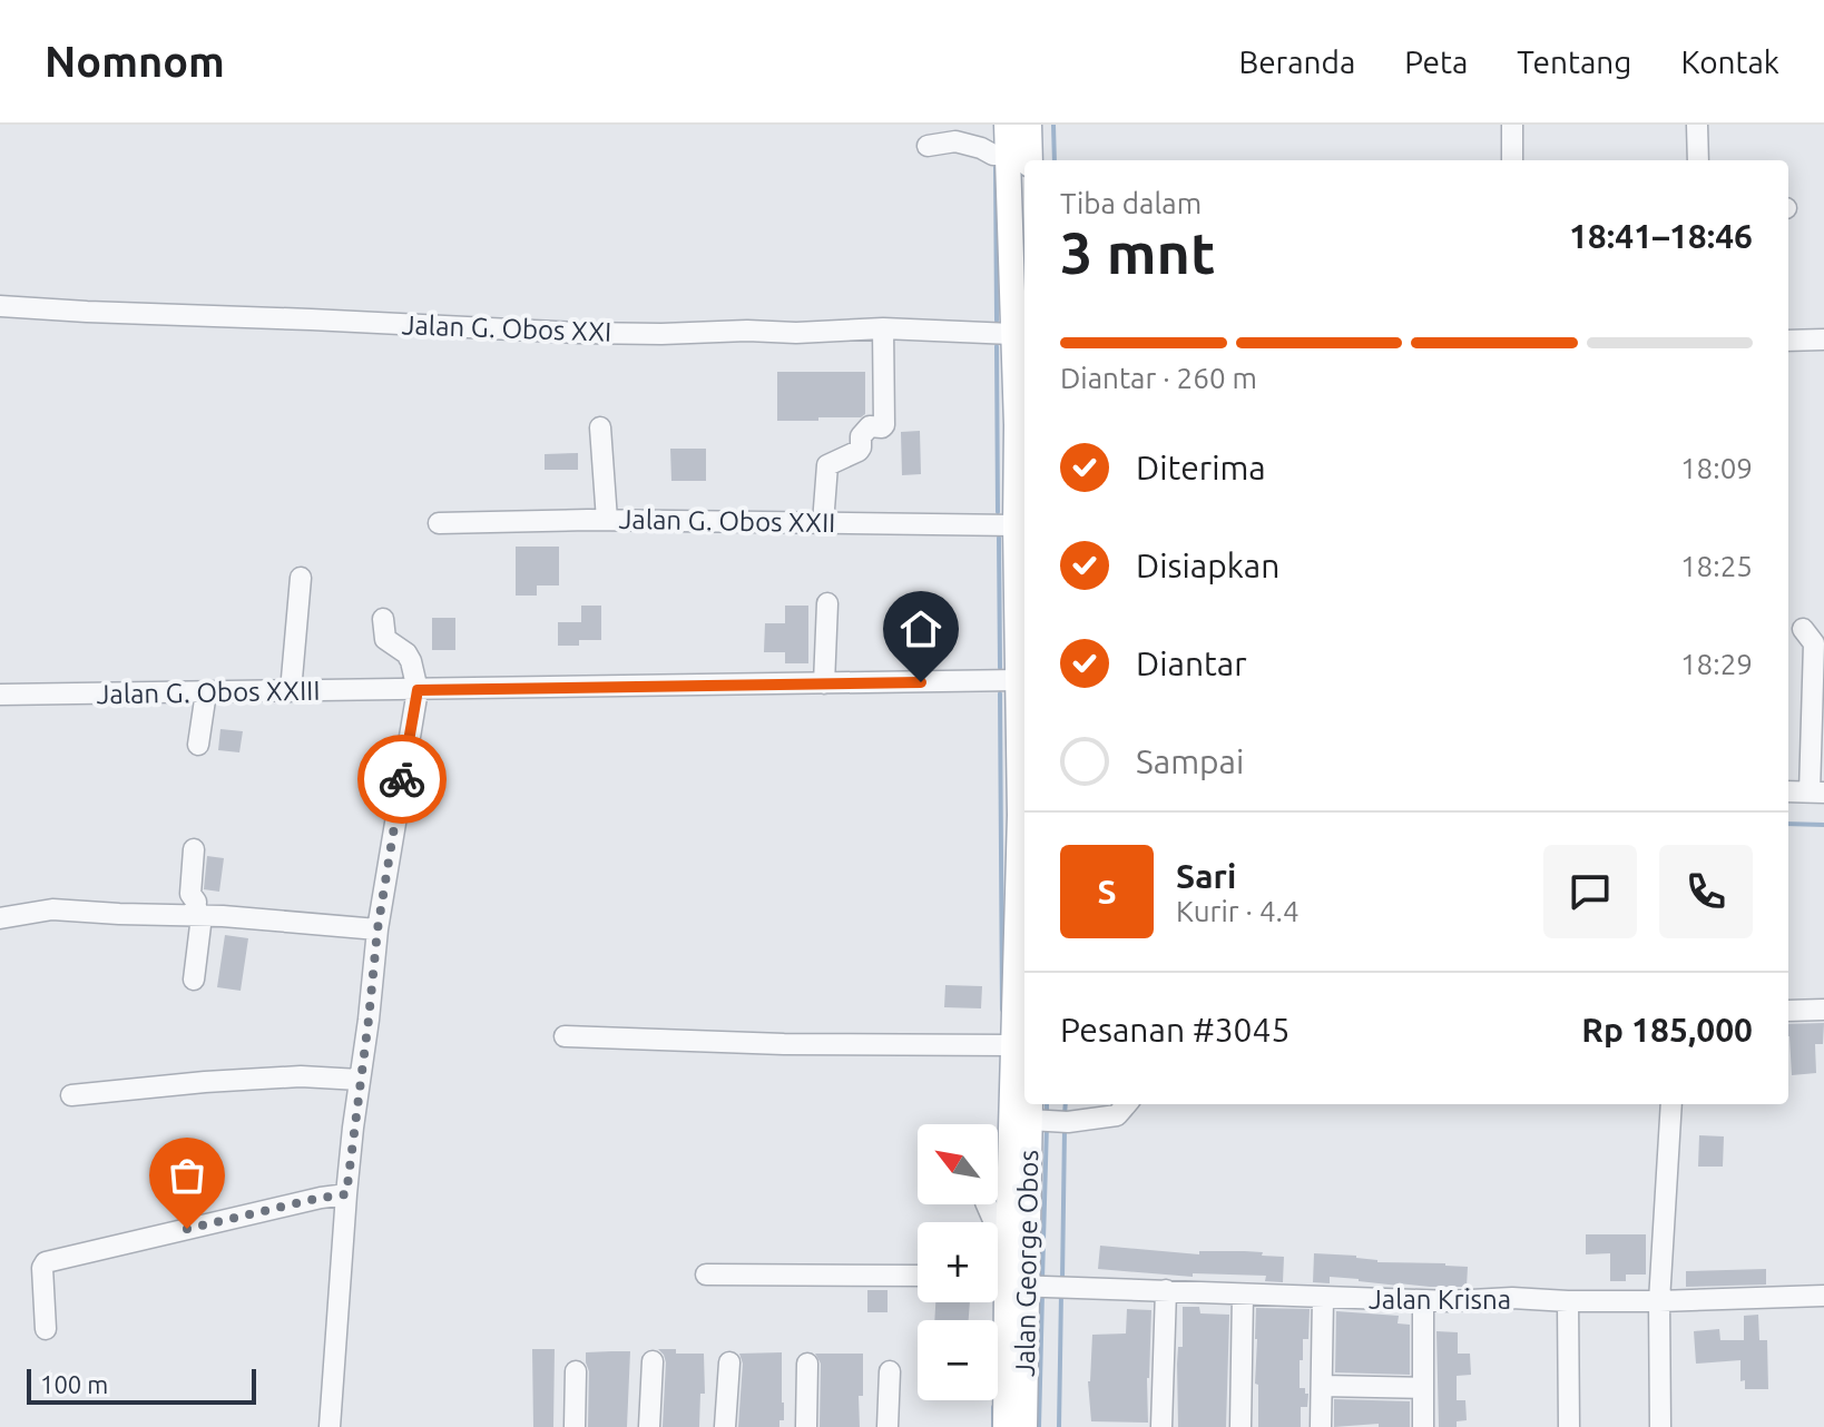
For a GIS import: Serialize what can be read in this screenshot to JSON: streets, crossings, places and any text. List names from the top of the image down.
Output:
{
  "streets": {
    "main road": ["Jalan George Obos"],
    "street": [
      "Jalan G. Obos XXI",
      "Jalan G. Obos XXII",
      "Jalan G. Obos XXIII",
      "Jalan Krisna"
    ]
  },
  "crossings": [
    ["Jalan G. Obos XXI", "Jalan George Obos"],
    ["Jalan G. Obos XXII", "Jalan George Obos"],
    ["Jalan G. Obos XXIII", "Jalan George Obos"],
    ["Jalan George Obos", "Jalan Krisna"]
  ],
  "scale_bar": "100 m",
  "north": "top left",
  "page": {
    "header": "Nomnom",
    "nav": [
      "Beranda",
      "Peta",
      "Tentang",
      "Kontak"
    ],
    "heading": ["3 mnt", "Tiba dalam", "18:41–18:46"],
    "panel": [
      "Sari",
      "Kurir · 4.4",
      "Pesanan #3045",
      "Rp 185,000"
    ],
    "bar": "Diantar · 260 m",
    "list": [
      ["Diterima", "18:09"],
      ["Disiapkan", "18:25"],
      ["Diantar", "18:29"],
      "Sampai"
    ],
    "round": "S",
    "map_buttons": ["+", "−"],
    "scale": "100 m"
  }
}
